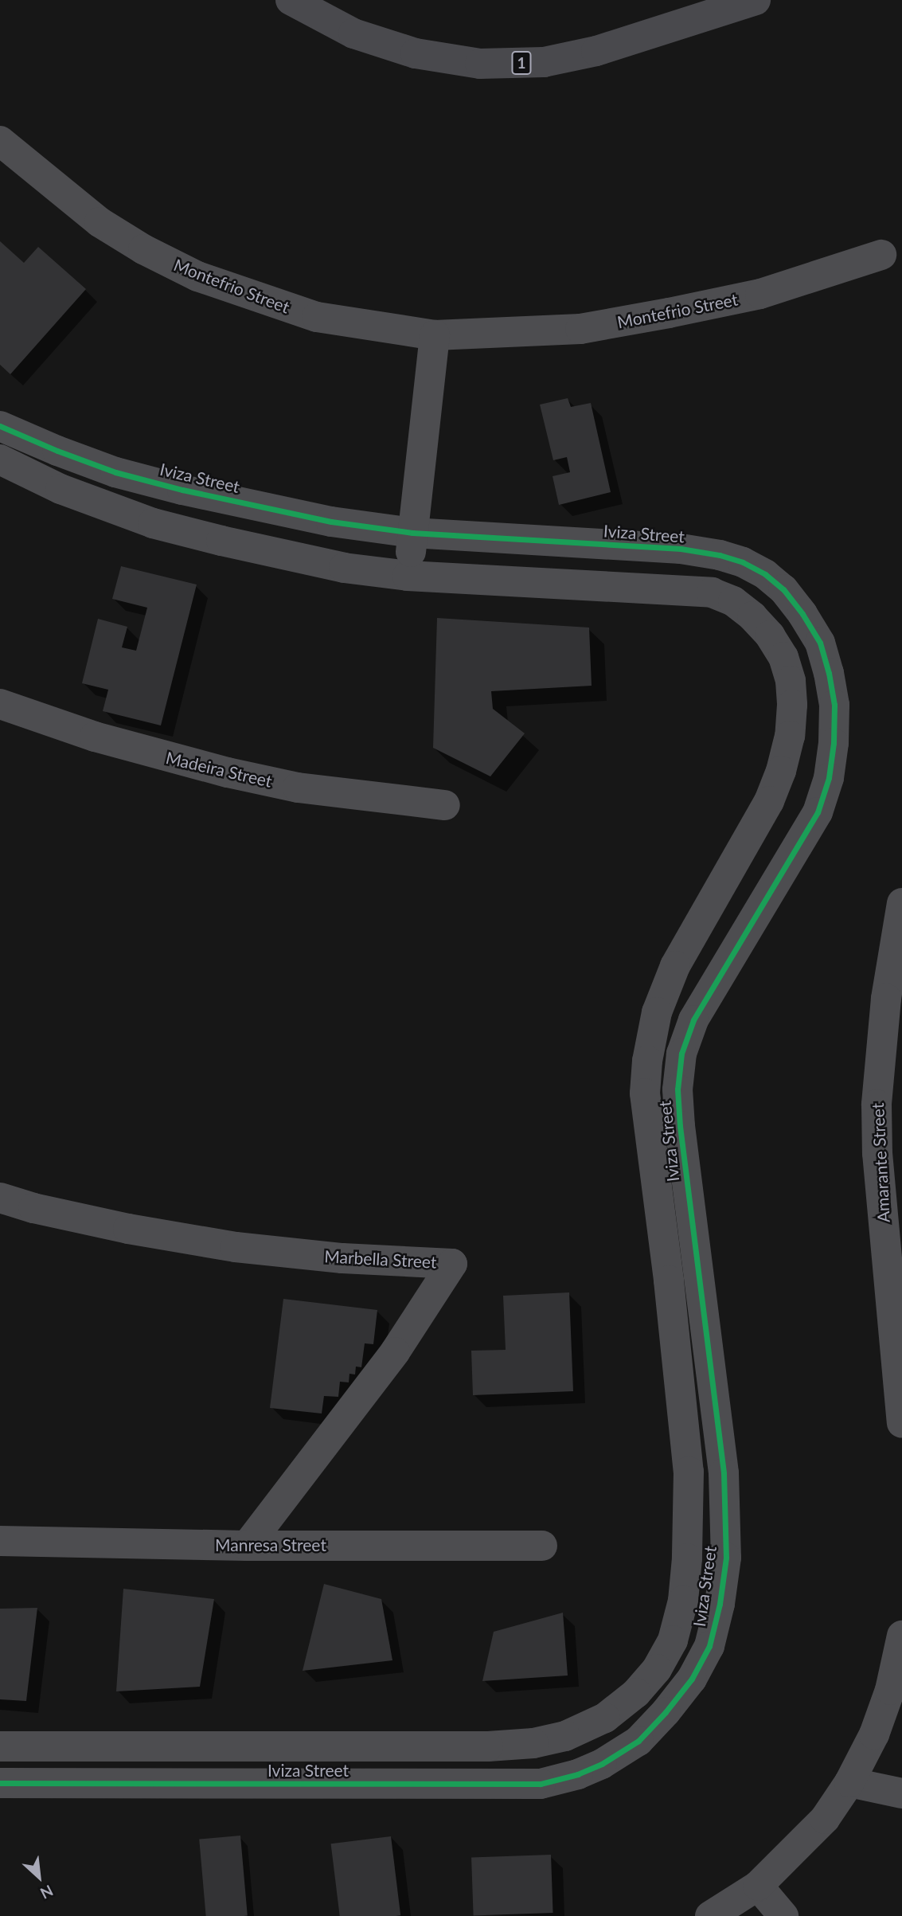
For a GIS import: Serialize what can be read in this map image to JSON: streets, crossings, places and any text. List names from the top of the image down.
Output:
{
  "streets": {
    "highway": ["1"],
    "street": [
      "Montefrio Street",
      "Iviza Street",
      "Madeira Street",
      "Amarante Street",
      "Marbella Street",
      "Manresa Street"
    ]
  },
  "crossings": [
    ["Marbella Street", "Manresa Street"]
  ],
  "north": "bottom right"
}
